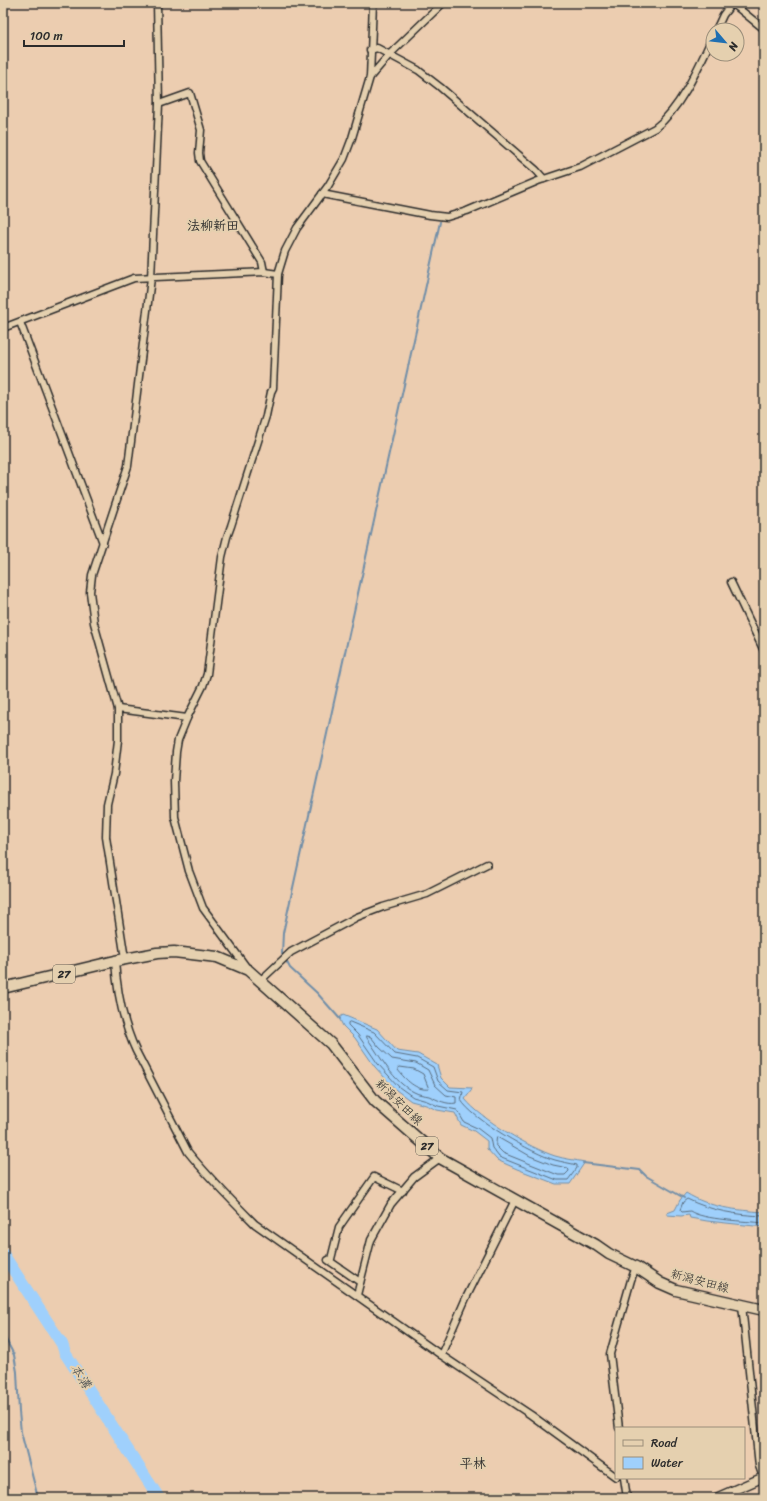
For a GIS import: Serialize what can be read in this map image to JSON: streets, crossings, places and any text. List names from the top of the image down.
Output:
{
  "streets": {
    "main road": ["27", "新潟安田線"]
  },
  "districts": ["法柳新田", "平林"],
  "water": ["本溝"],
  "legend": ["Road", "Water"],
  "scale_bar": "100 m",
  "north": "bottom right"
}
